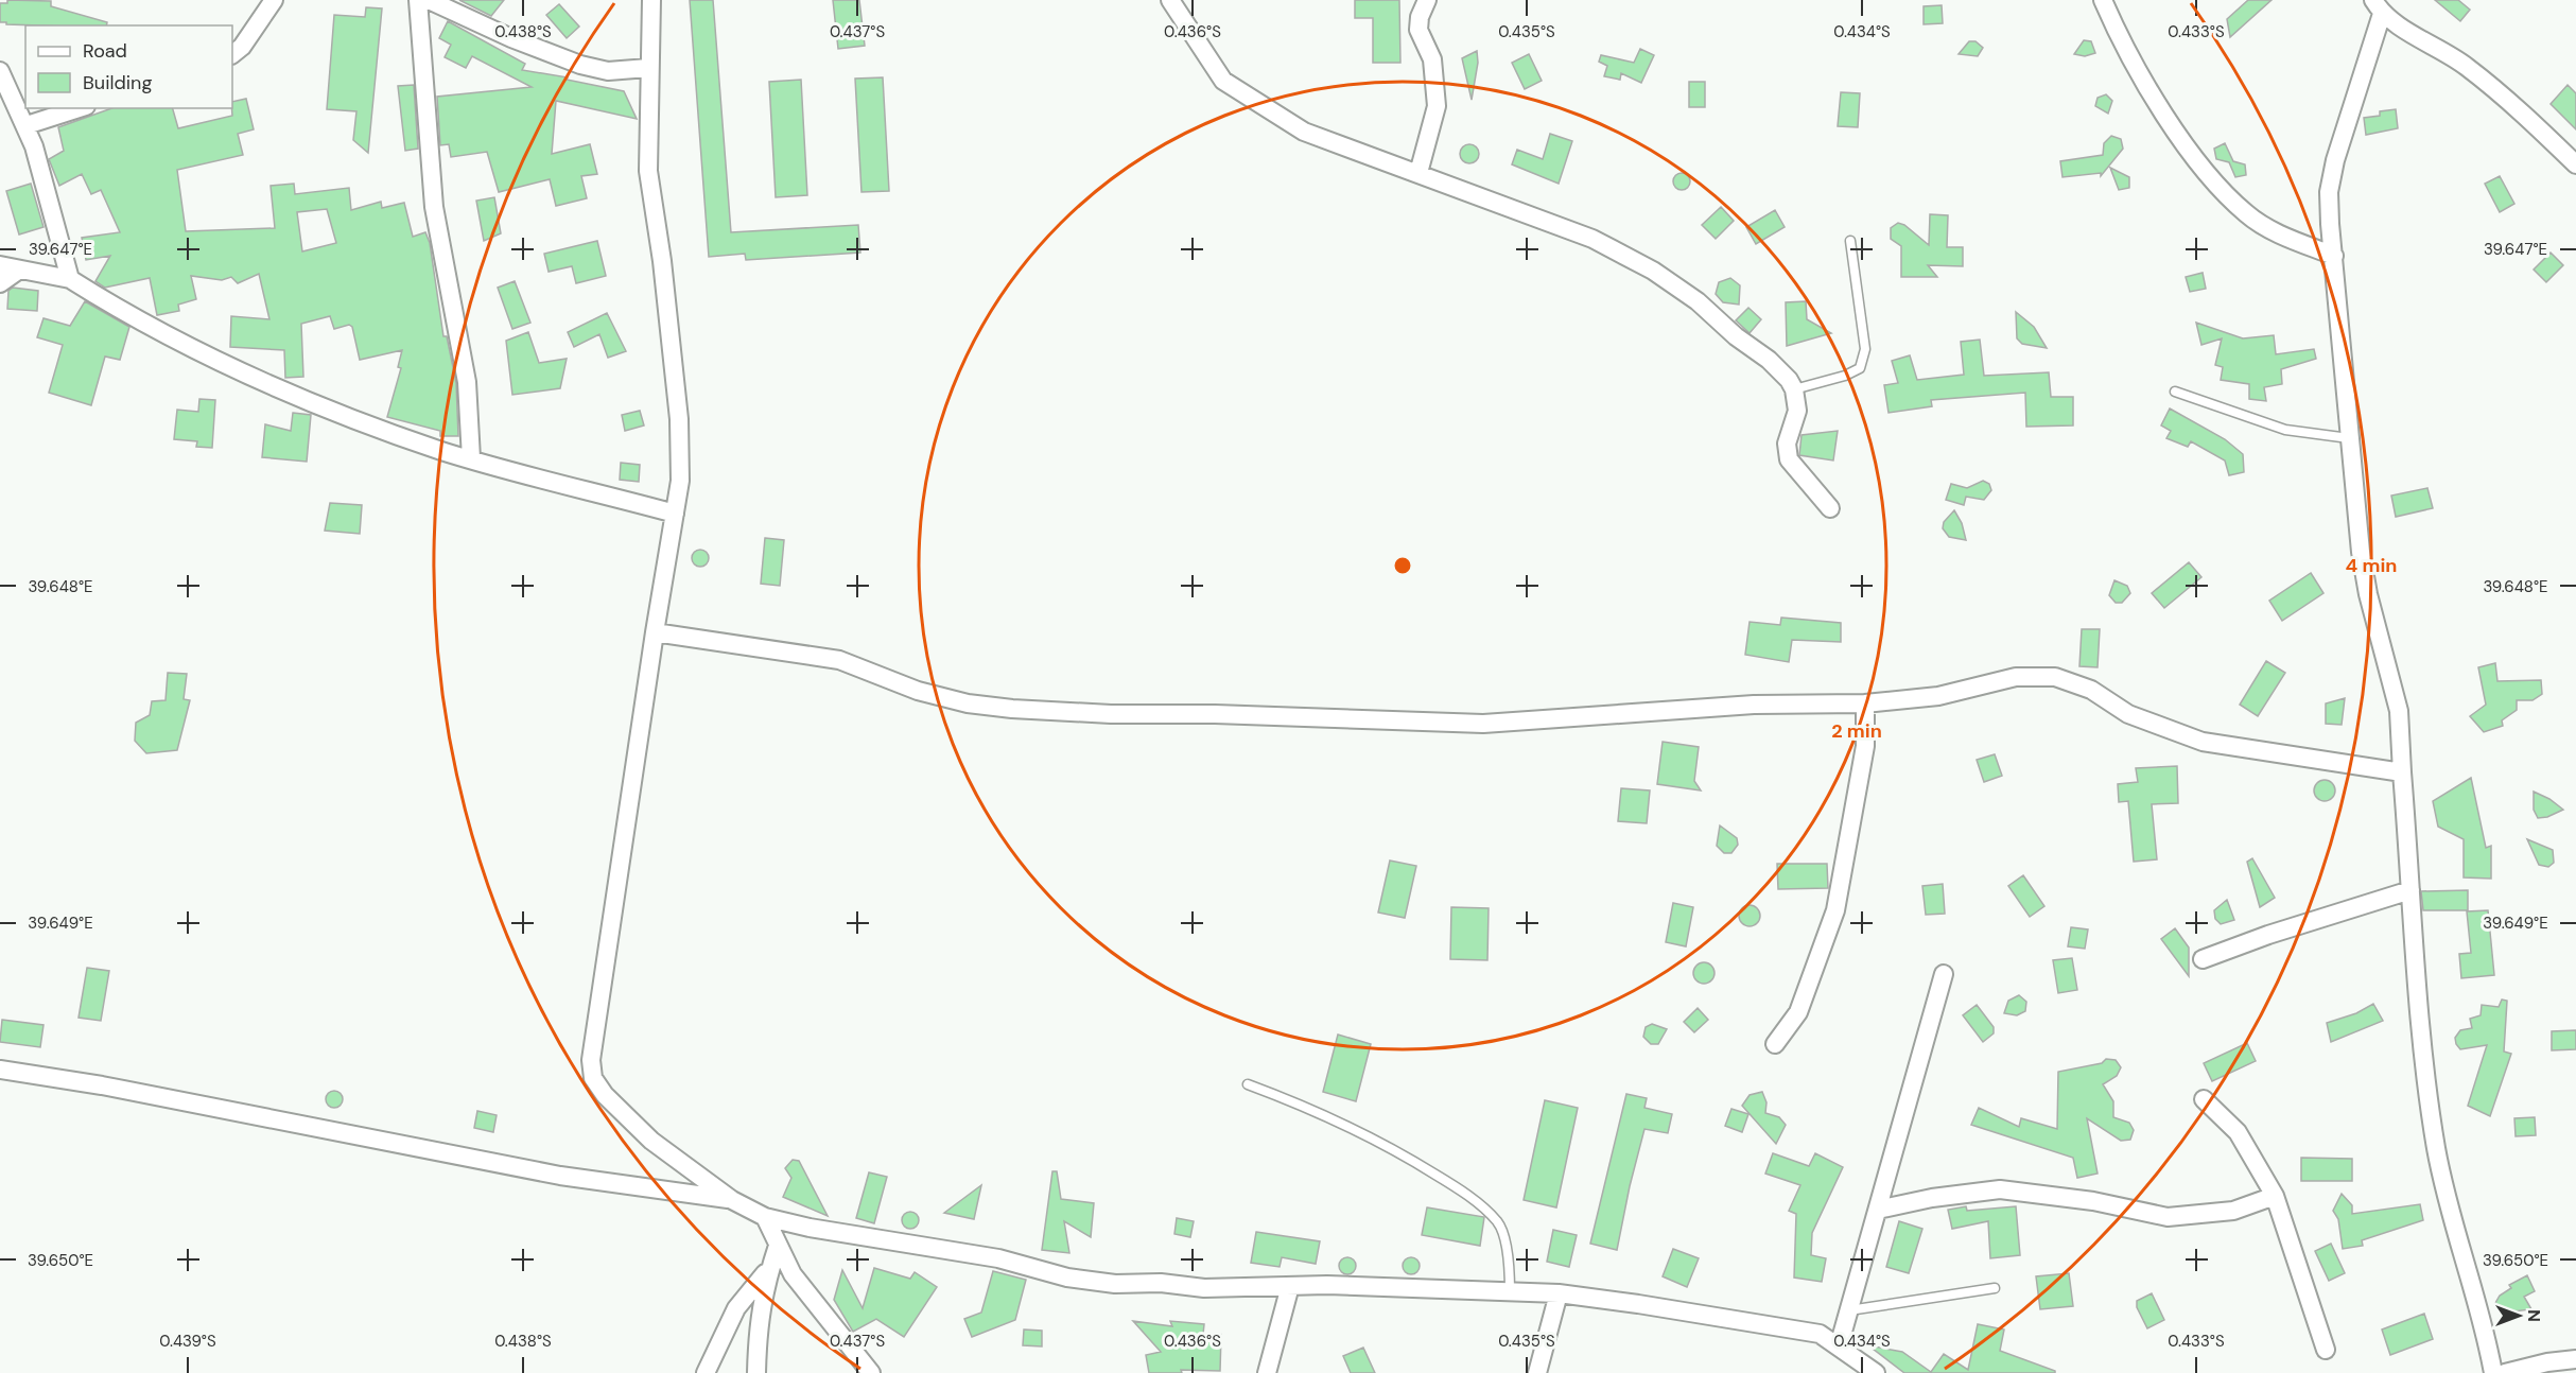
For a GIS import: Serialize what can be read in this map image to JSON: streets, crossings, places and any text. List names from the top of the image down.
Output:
{
  "legend": ["Road", "Building"],
  "north": "right",
  "coordinates": [
    "0.438°S",
    "0.437°S",
    "0.436°S",
    "0.435°S",
    "0.434°S",
    "0.433°S",
    "39.647°E",
    "39.648°E",
    "39.649°E",
    "39.650°E",
    "0.439°S"
  ],
  "rings": ["4 min", "2 min"]
}
